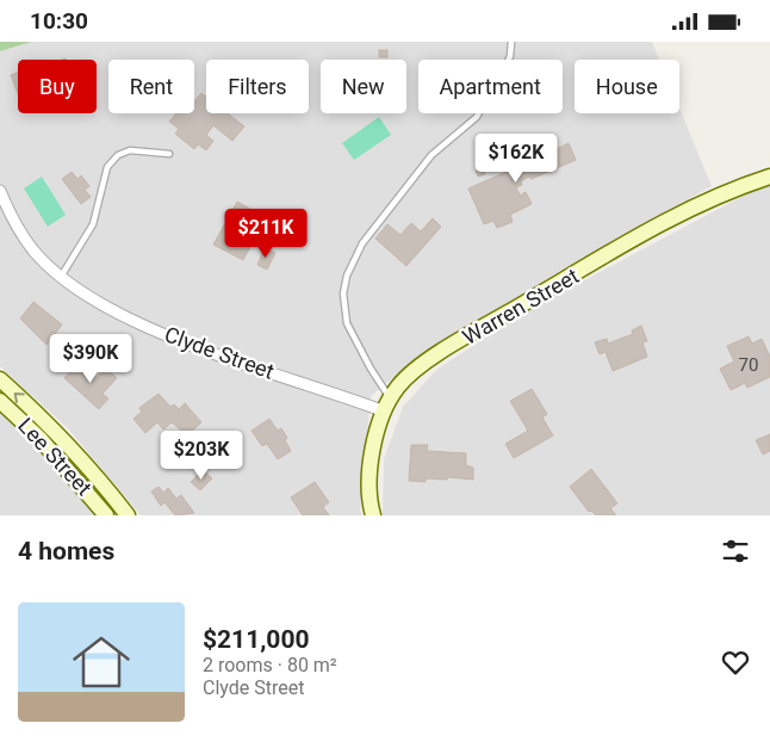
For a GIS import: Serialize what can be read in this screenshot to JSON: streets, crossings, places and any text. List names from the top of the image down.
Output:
{
  "streets": {
    "street": ["Warren Street", "Clyde Street", "Lee Street"]
  },
  "crossings": [
    ["Warren Street", "Clyde Street"]
  ],
  "house_numbers": ["70"],
  "page": {
    "status": "10:30",
    "chip": [
      "Buy",
      "Rent",
      "Filters",
      "New",
      "Apartment",
      "House"
    ],
    "price": [
      "$162K",
      "$211K",
      "$390K",
      "$203K"
    ],
    "heading": "4 homes",
    "list": [
      {
        "name": "$211,000",
        "note": "2 rooms · 80 m² · Clyde Street"
      }
    ]
  }
}
